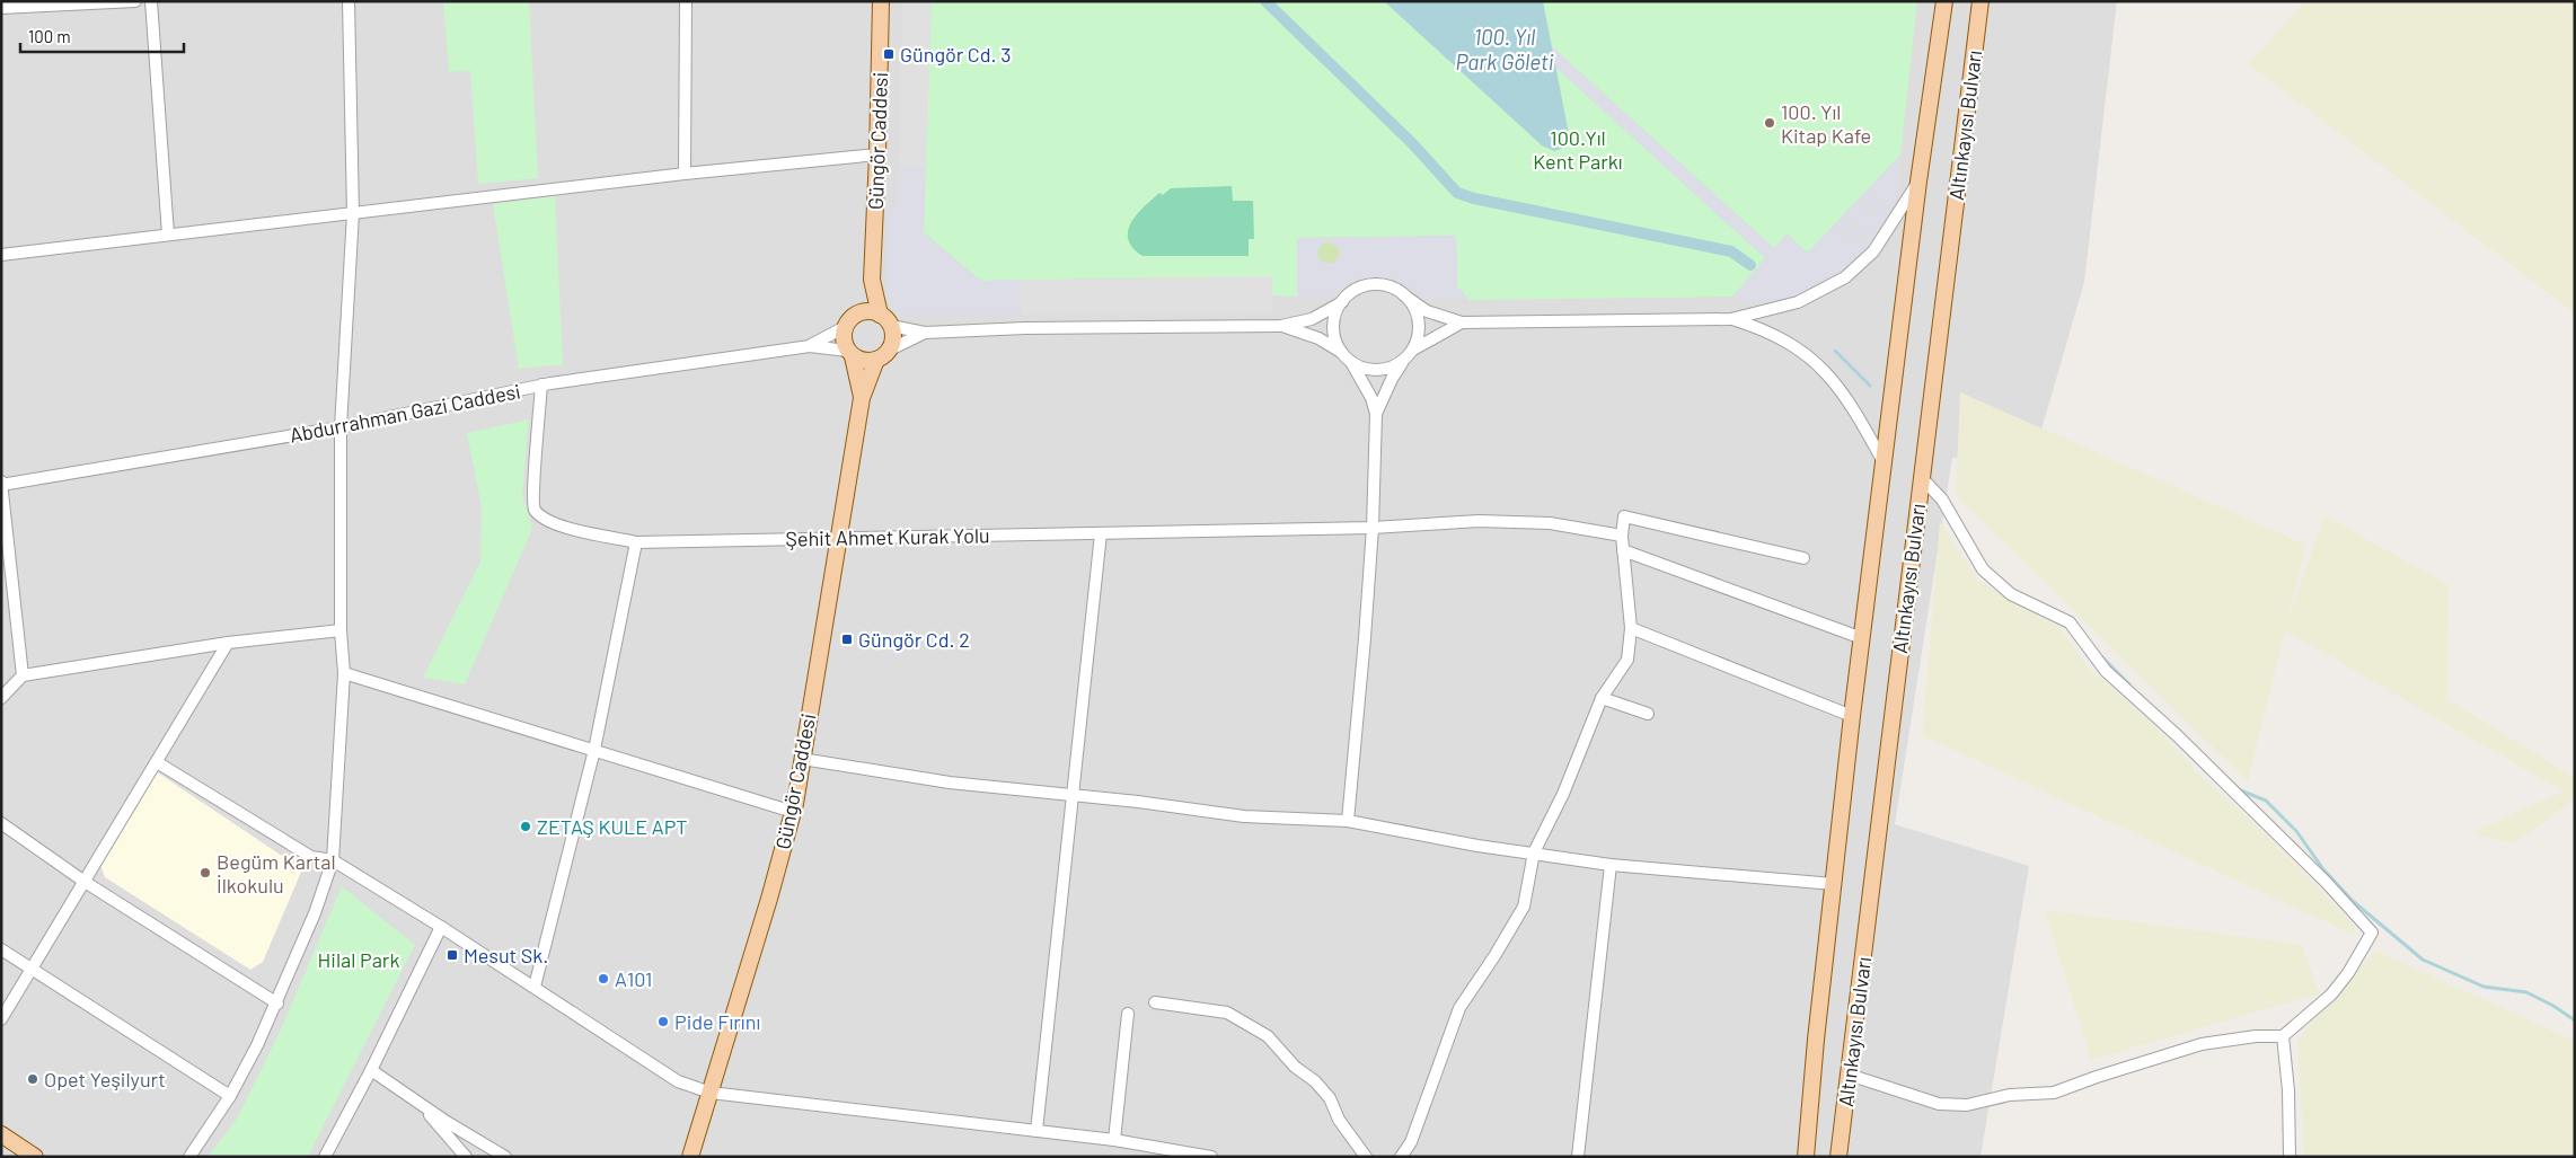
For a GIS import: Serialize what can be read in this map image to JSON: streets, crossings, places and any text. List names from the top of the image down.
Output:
{
  "streets": {
    "main road": ["Altınkayısı Bulvarı", "Güngör Caddesi"],
    "street": ["Abdurrahman Gazi Caddesi", "Şehit Ahmet Kurak Yolu"]
  },
  "crossings": [
    ["Güngör Caddesi", "Abdurrahman Gazi Caddesi"],
    ["Güngör Caddesi", "Şehit Ahmet Kurak Yolu"],
    ["Abdurrahman Gazi Caddesi", "Şehit Ahmet Kurak Yolu"]
  ],
  "water": ["100. Yıl Park Göleti"],
  "parks": ["100.Yıl Kent Parkı", "Hilal Park"],
  "places": {
    "transit": ["Güngör Cd. 3", "Güngör Cd. 2", "Mesut Sk."],
    "other": [
      "100. Yıl Kitap Kafe",
      "ZETAŞ KULE APT",
      "Begüm Kartal İlkokulu",
      "A101",
      "Pide Fırını",
      "Opet Yeşilyurt"
    ]
  },
  "scale_bar": "100 m"
}
